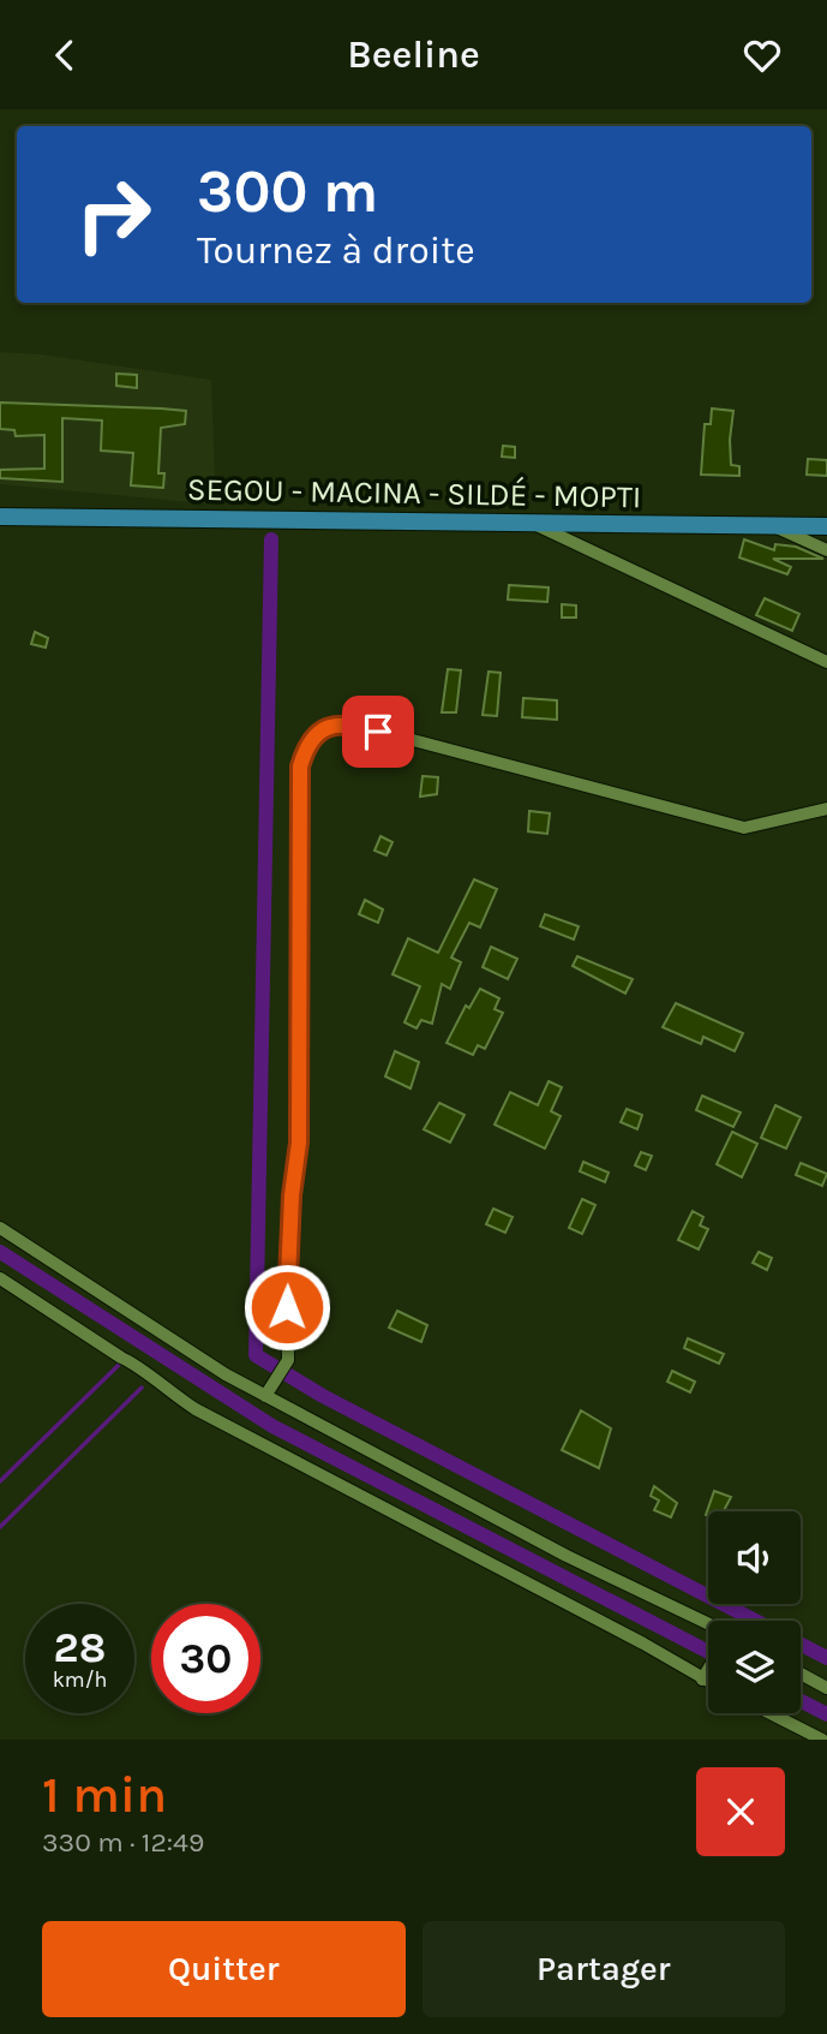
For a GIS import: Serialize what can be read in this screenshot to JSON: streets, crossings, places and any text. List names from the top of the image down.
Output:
{
  "streets": {
    "main road": ["SEGOU - MACINA - SILDÉ - MOPTI"]
  },
  "page": {
    "header": "Beeline",
    "turn": ["300 m", "Tournez à droite"],
    "speed": "28 km/h",
    "limit": "30",
    "heading": ["1 min", "330 m · 12:49"],
    "buttons": ["Quitter", "Partager"]
  }
}
